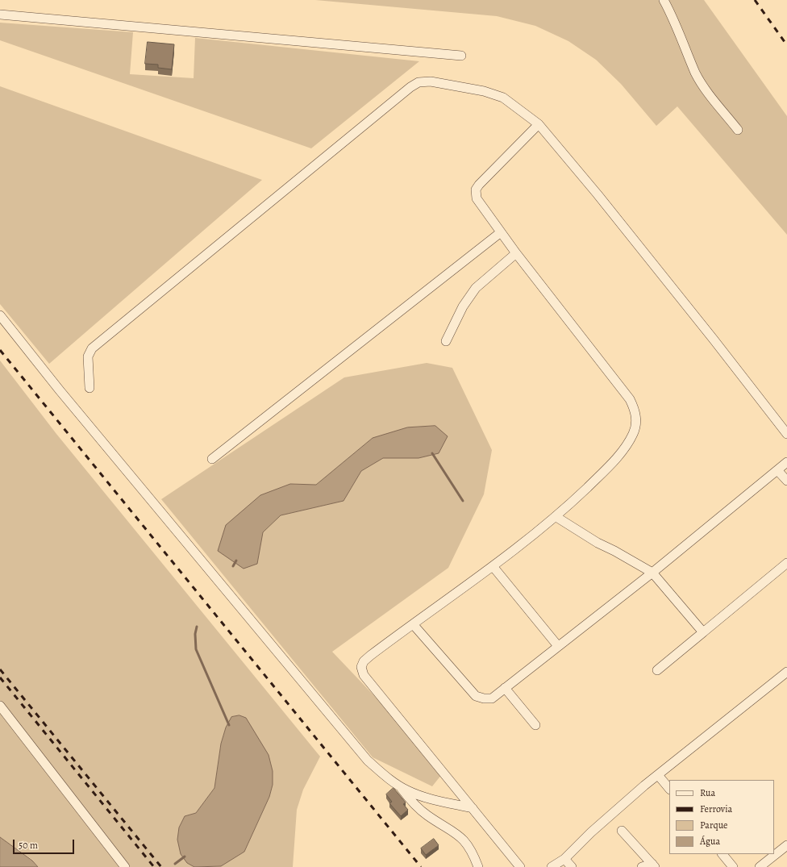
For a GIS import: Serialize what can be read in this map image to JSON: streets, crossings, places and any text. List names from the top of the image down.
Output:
{
  "legend": [
    "Rua",
    "Ferrovia",
    "Parque",
    "Água"
  ],
  "scale_bar": "50 m"
}
